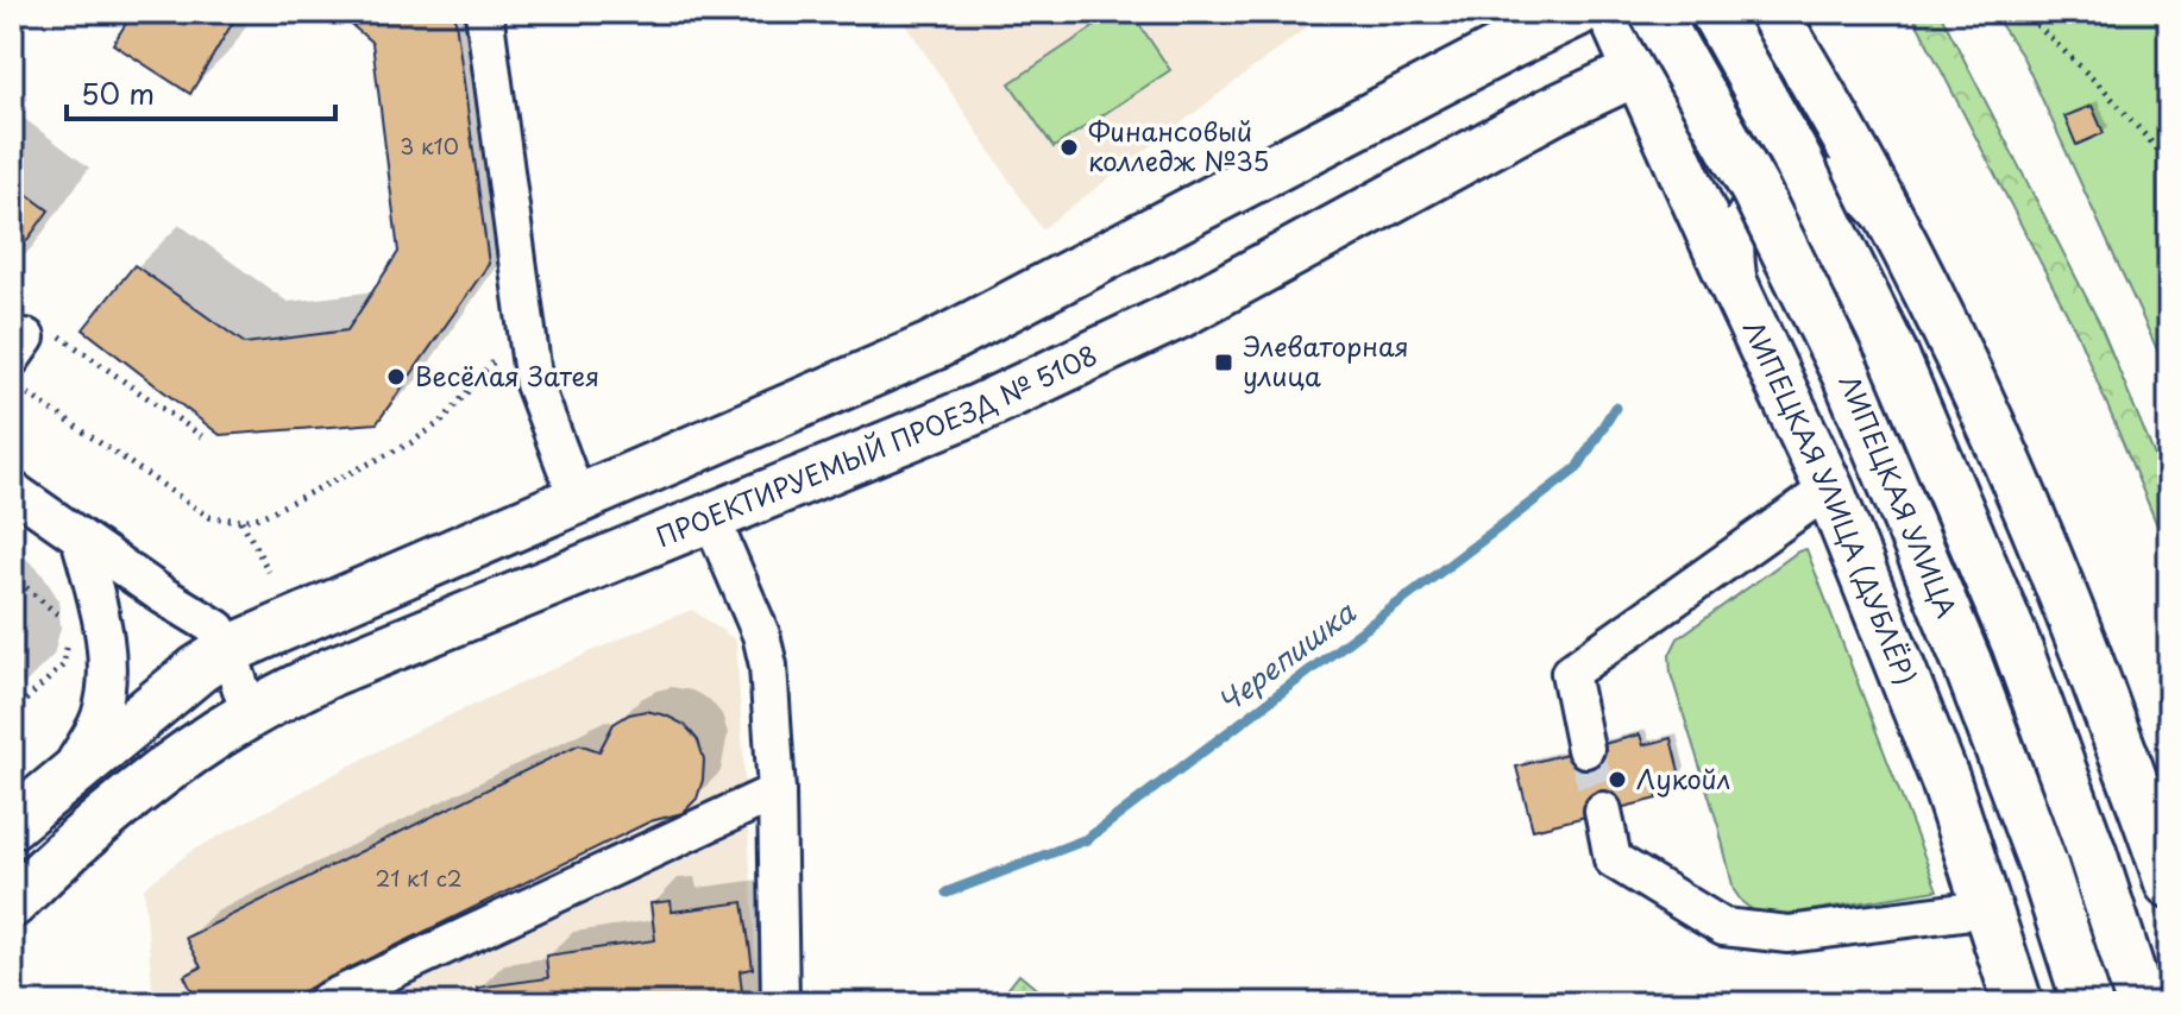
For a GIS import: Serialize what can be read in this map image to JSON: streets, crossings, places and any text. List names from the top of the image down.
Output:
{
  "streets": {
    "main road": ["ПРОЕКТИРУЕМЫЙ ПРОЕЗД № 5108", "ЛИПЕЦКАЯ УЛИЦА", "ЛИПЕЦКАЯ УЛИЦА (ДУБЛЁР)"]
  },
  "crossings": [
    ["ПРОЕКТИРУЕМЫЙ ПРОЕЗД № 5108", "ЛИПЕЦКАЯ УЛИЦА (ДУБЛЁР)"]
  ],
  "water": ["Черепишка"],
  "places": {
    "other": ["Финансовый колледж №35", "Весёлая Затея", "Лукойл"],
    "transit": ["Элеваторная улица"]
  },
  "house_numbers": ["3 к10", "21 к1 с2"],
  "scale_bar": "50 m"
}
